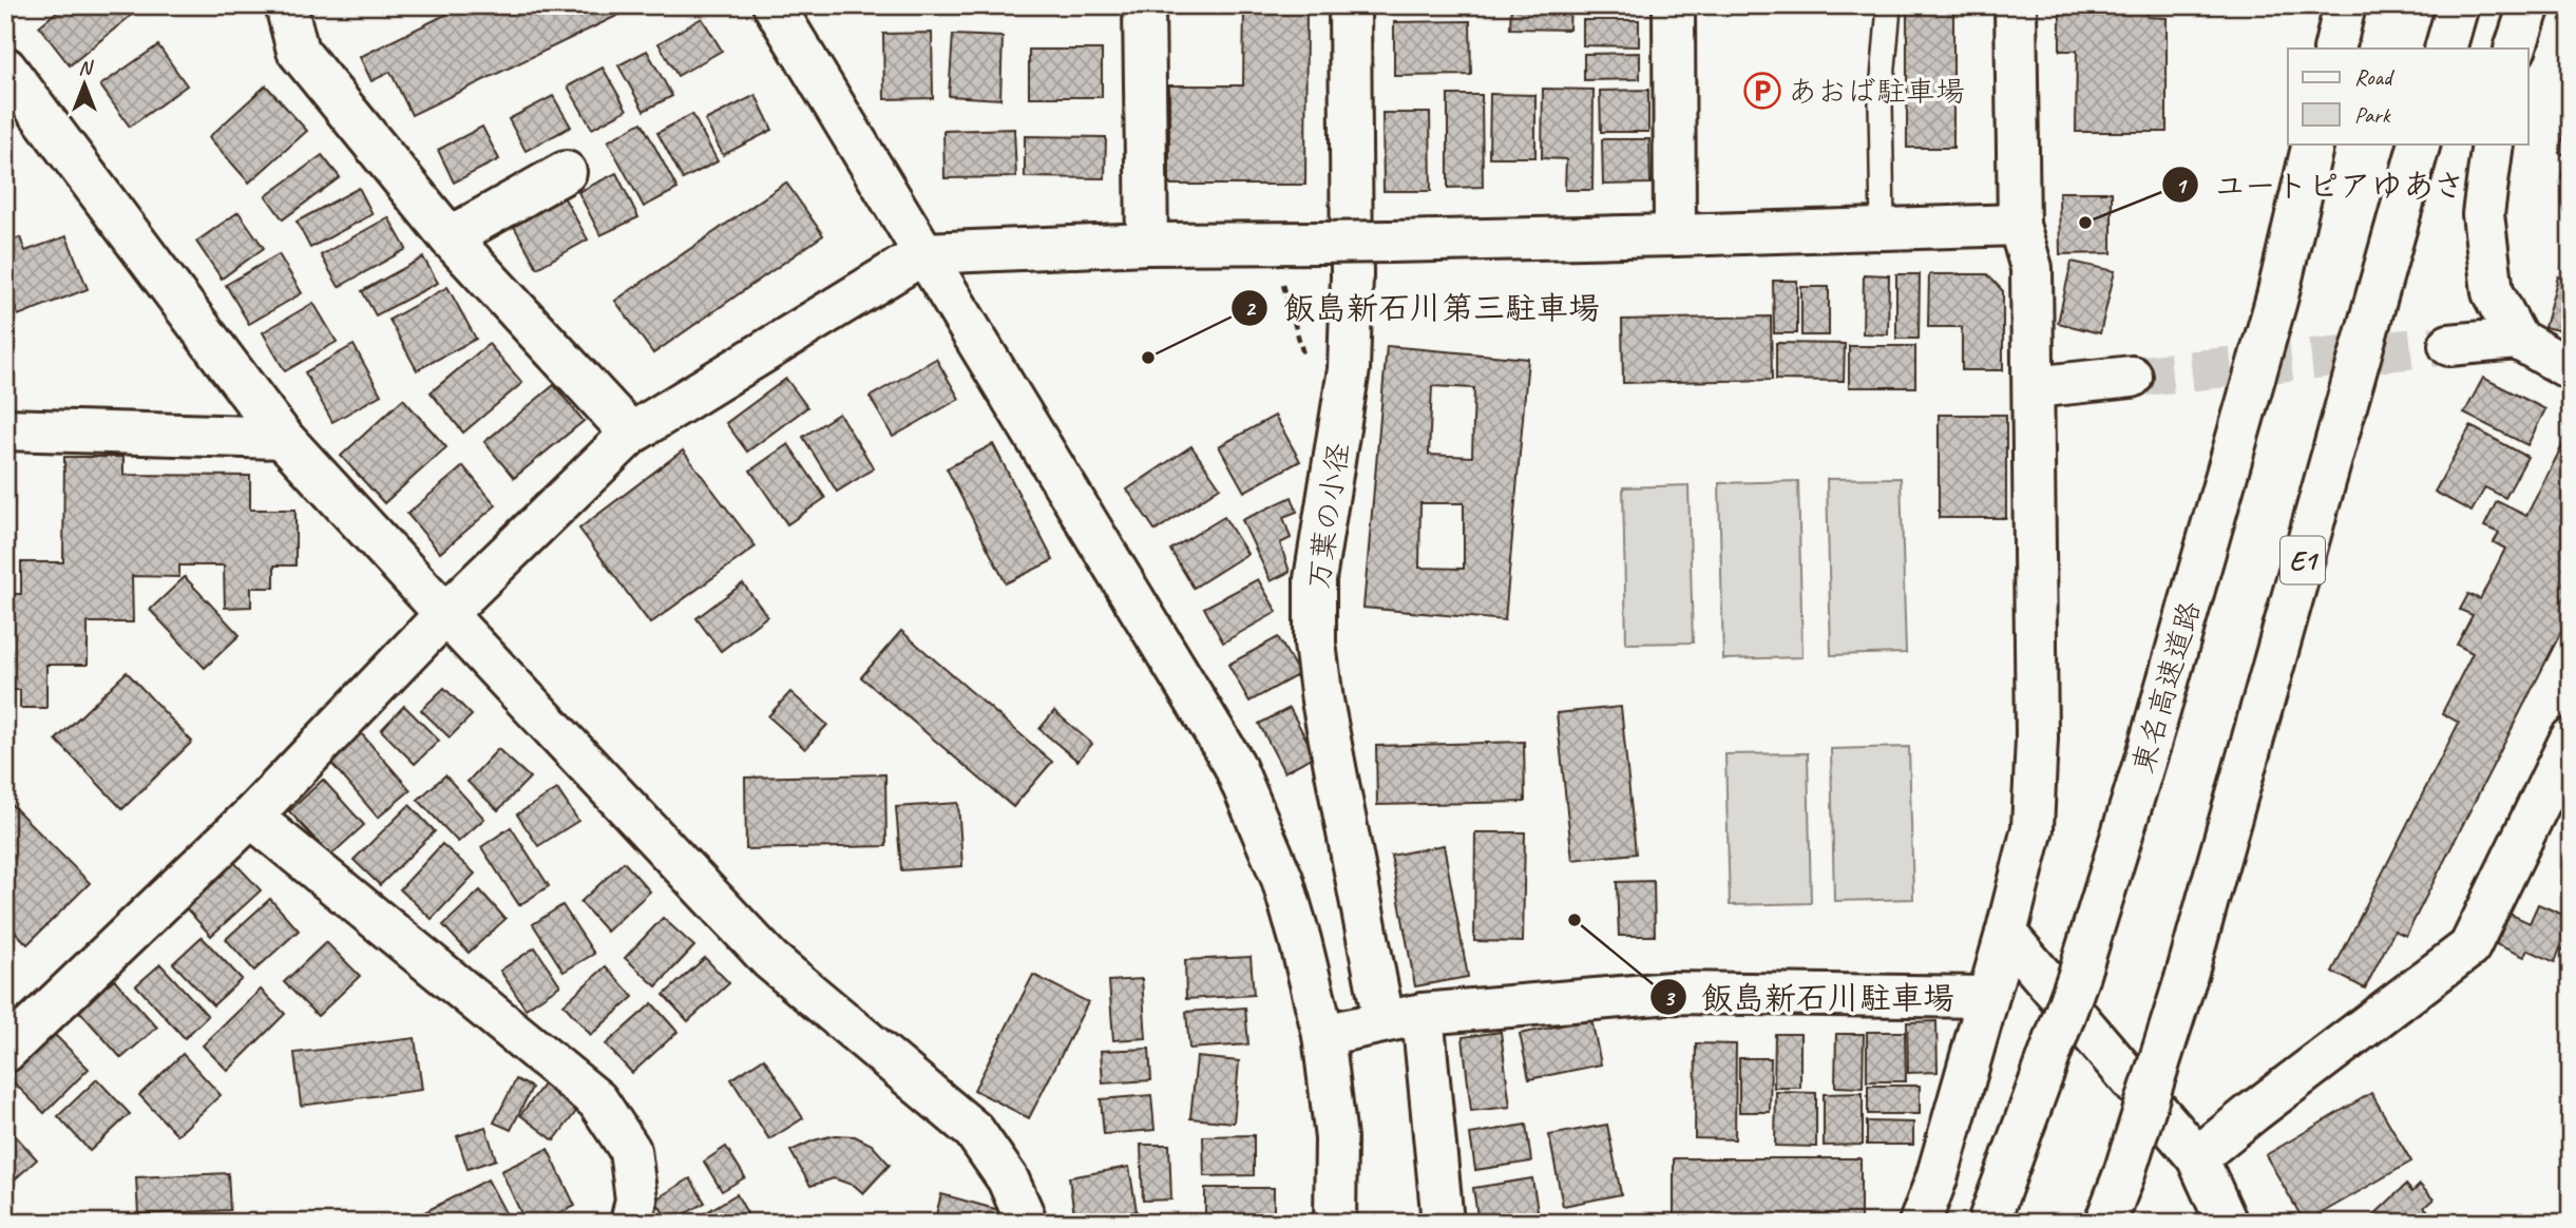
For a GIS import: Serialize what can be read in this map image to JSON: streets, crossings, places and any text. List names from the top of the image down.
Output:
{
  "streets": {
    "main road": ["万葉の小径", "E1", "東名高速道路"]
  },
  "places": {
    "parking": ["あおば駐車場"],
    "other": ["ユートピアゆあさ", "飯島新石川第三駐車場", "飯島新石川駐車場"]
  },
  "legend": ["Road", "Park"],
  "north": "top"
}
